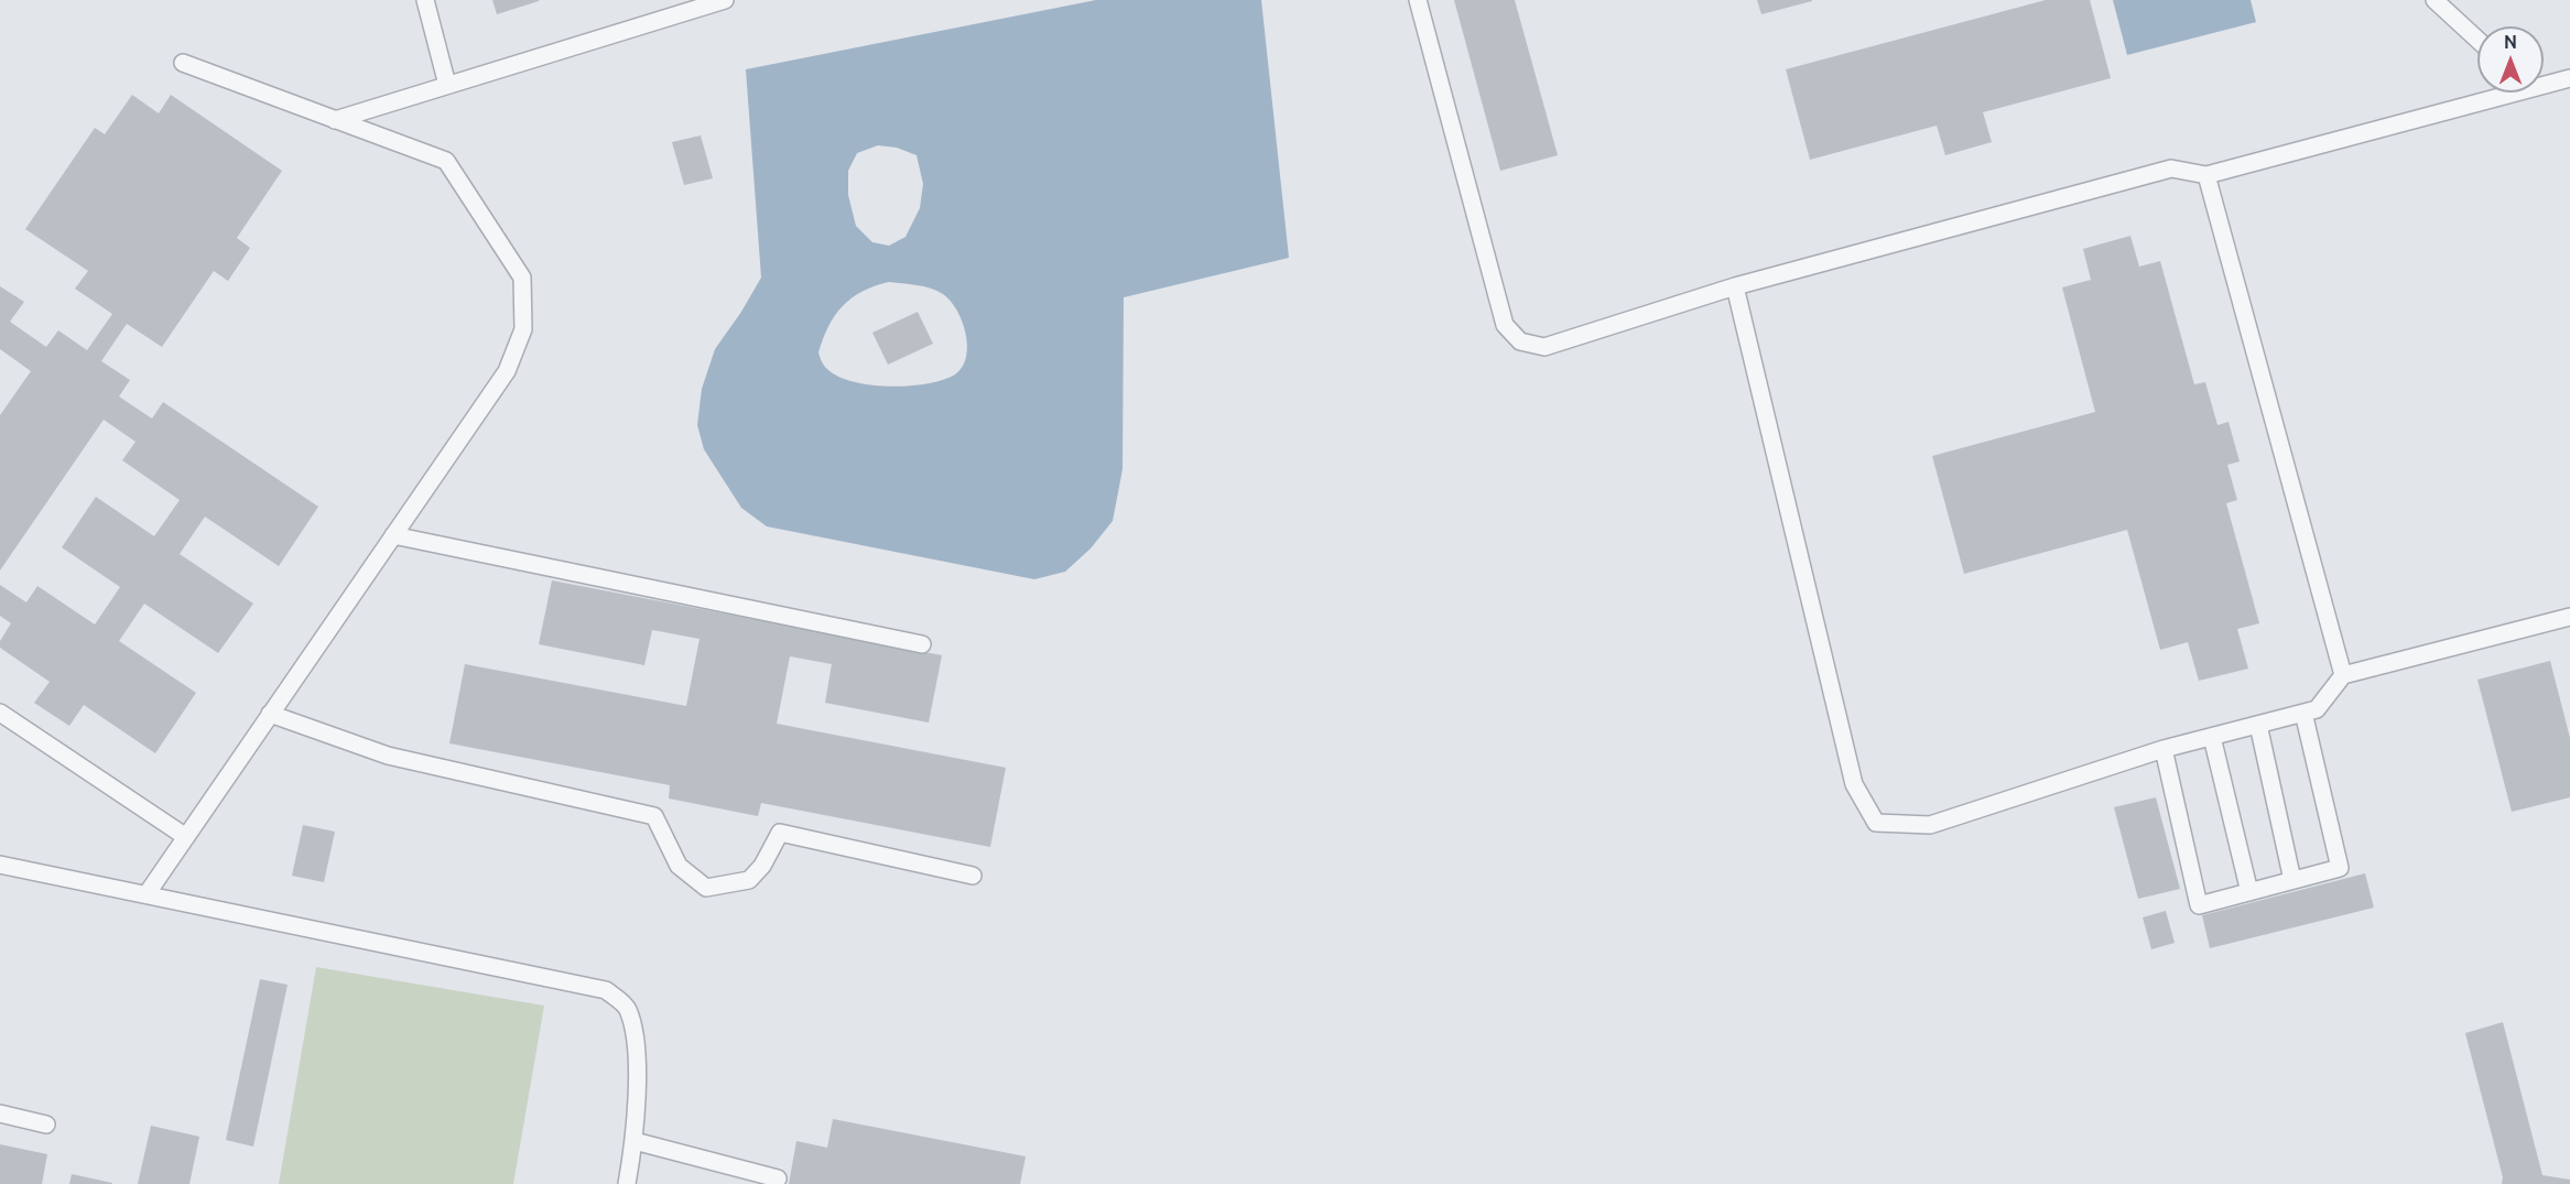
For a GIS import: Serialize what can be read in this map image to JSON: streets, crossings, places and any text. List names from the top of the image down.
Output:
{
  "north": "top"
}
